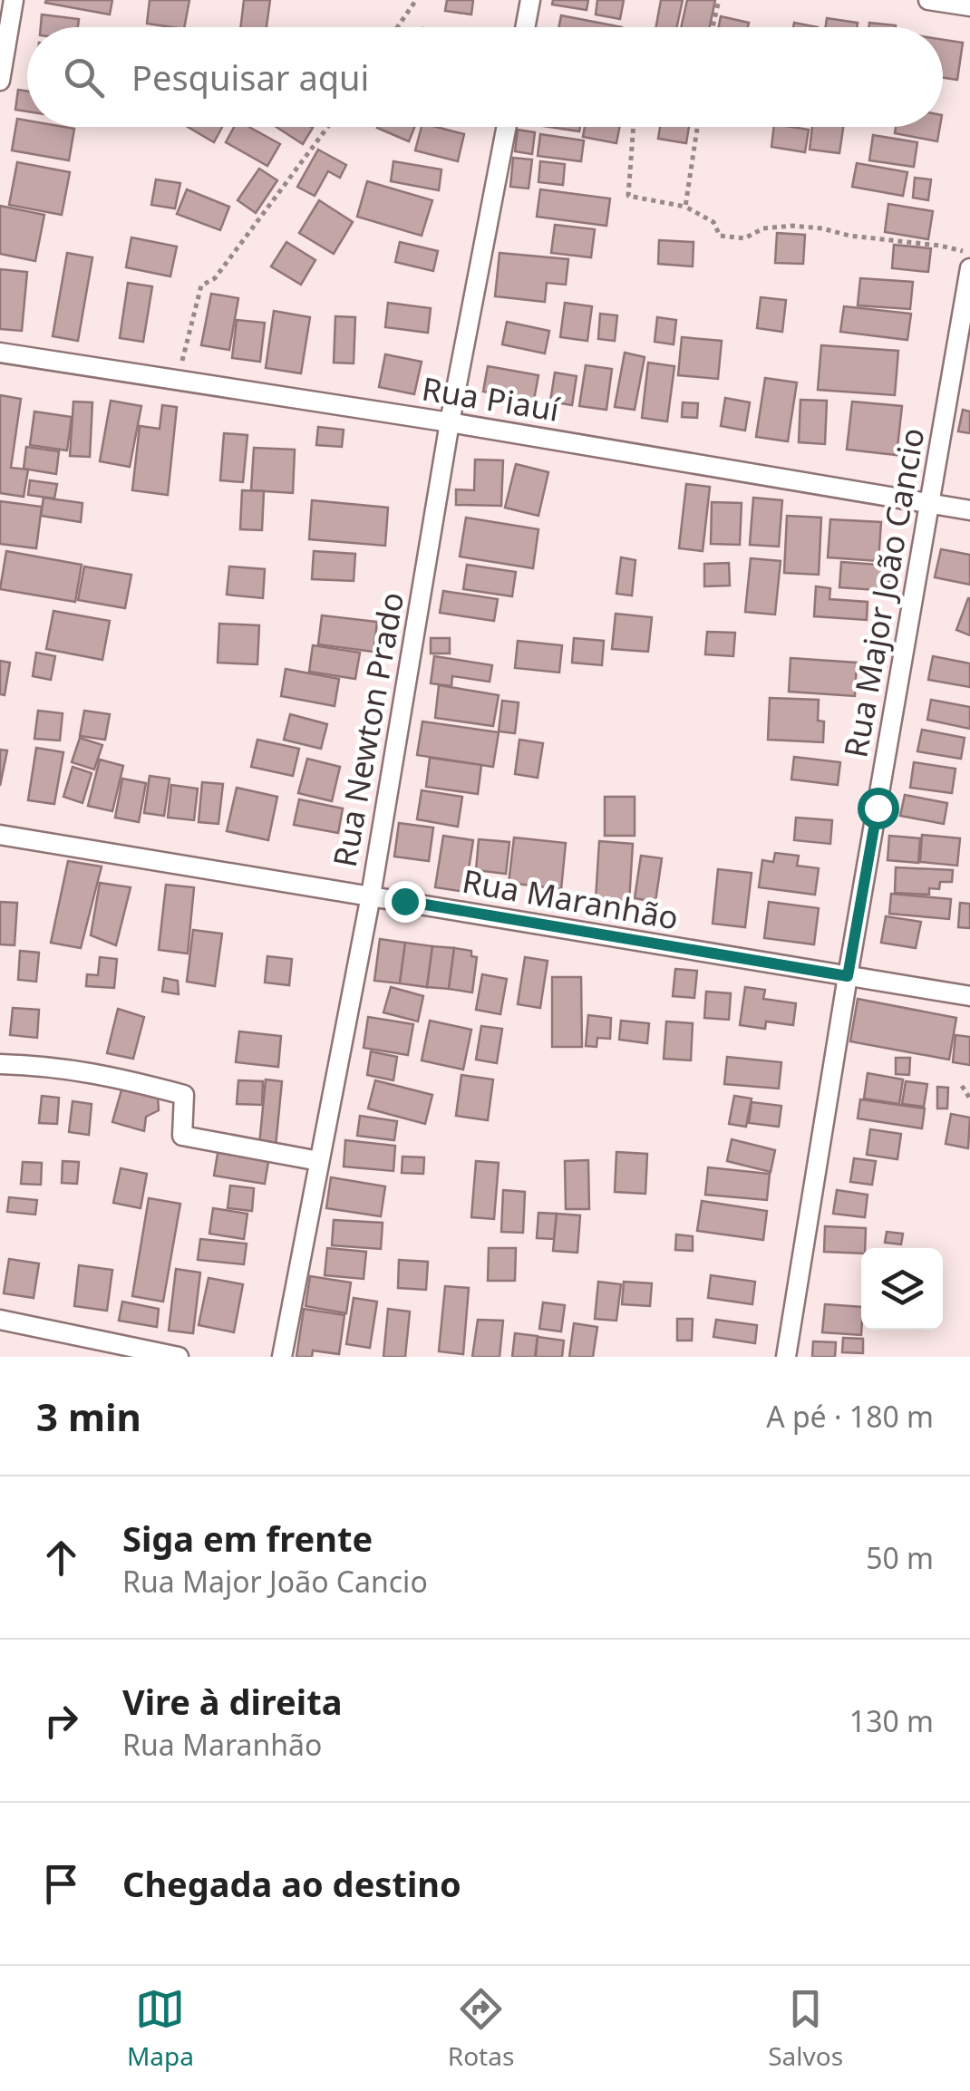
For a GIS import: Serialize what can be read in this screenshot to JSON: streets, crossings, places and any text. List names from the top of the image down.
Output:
{
  "streets": {
    "street": [
      "Rua Piauí",
      "Rua Major João Cancio",
      "Rua Newton Prado",
      "Rua Maranhão"
    ]
  },
  "crossings": [
    ["Rua Piauí", "Rua Major João Cancio"],
    ["Rua Piauí", "Rua Newton Prado"],
    ["Rua Major João Cancio", "Rua Maranhão"],
    ["Rua Newton Prado", "Rua Maranhão"]
  ],
  "page": {
    "search": "Pesquisar aqui",
    "heading": ["3 min", "A pé · 180 m"],
    "list": [
      ["Siga em frente", "Rua Major João Cancio", "50 m"],
      ["Vire à direita", "Rua Maranhão", "130 m"],
      "Chegada ao destino"
    ],
    "nav": ["Mapa", "Rotas", "Salvos"]
  }
}
